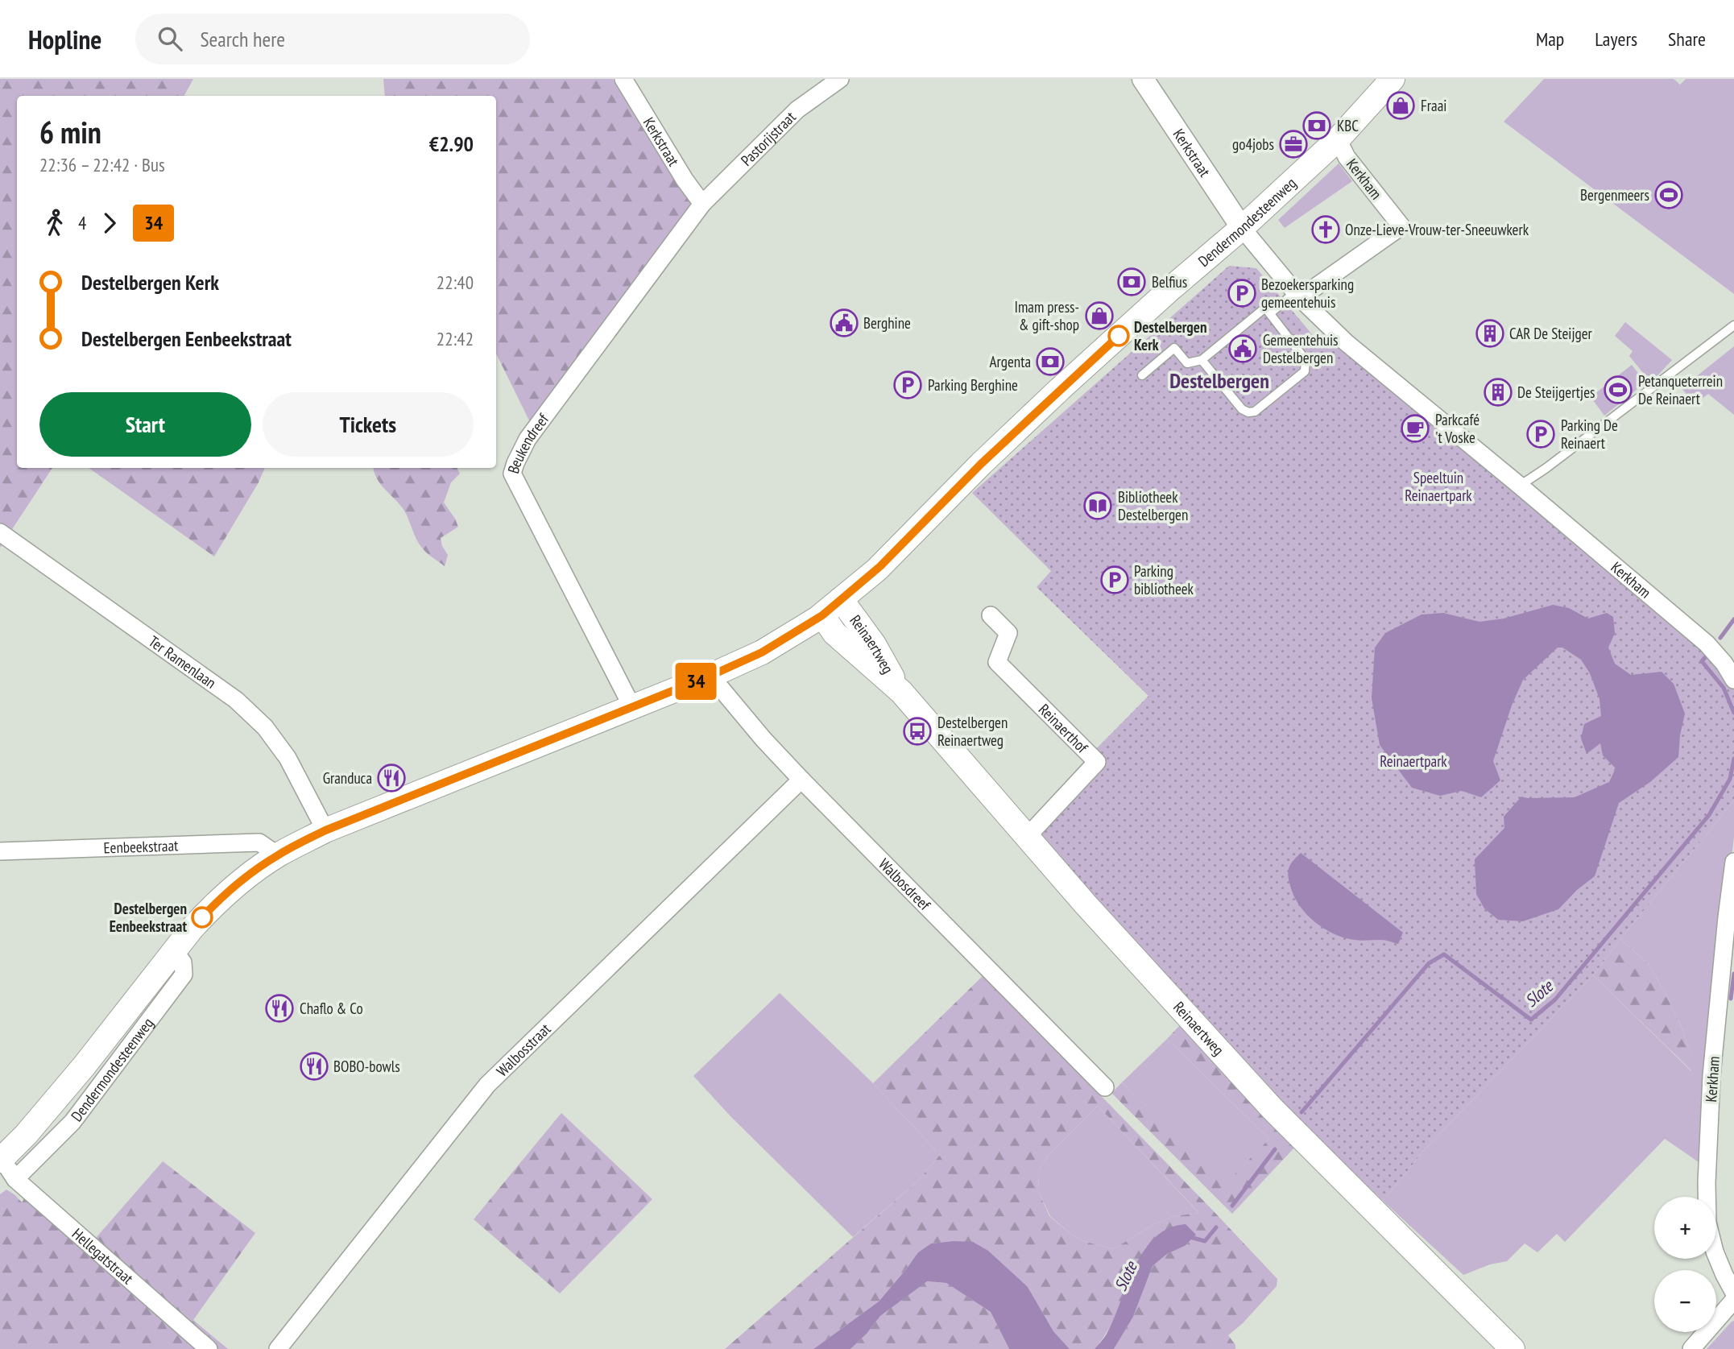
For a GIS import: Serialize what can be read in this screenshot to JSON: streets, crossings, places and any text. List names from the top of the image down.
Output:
{
  "streets": {
    "main road": ["Dendermondesteenweg", "Reinaertweg"],
    "street": [
      "Pastorijstraat",
      "Kerkstraat",
      "Kerkham",
      "Beukendreef",
      "Ter Ramenlaan",
      "Reinaerthof",
      "Eenbeekstraat",
      "Walbosdreef",
      "Walbosstraat",
      "Hellegatstraat"
    ]
  },
  "crossings": [
    ["Pastorijstraat", "Kerkstraat"],
    ["Pastorijstraat", "Beukendreef"],
    ["Kerkstraat", "Kerkham"],
    ["Kerkstraat", "Dendermondesteenweg"],
    ["Kerkstraat", "Beukendreef"],
    ["Kerkham", "Dendermondesteenweg"],
    ["Dendermondesteenweg", "Beukendreef"],
    ["Dendermondesteenweg", "Reinaertweg"],
    ["Dendermondesteenweg", "Ter Ramenlaan"],
    ["Dendermondesteenweg", "Eenbeekstraat"],
    ["Dendermondesteenweg", "Walbosdreef"],
    ["Dendermondesteenweg", "Hellegatstraat"],
    ["Reinaertweg", "Reinaerthof"],
    ["Walbosdreef", "Walbosstraat"]
  ],
  "districts": ["Destelbergen"],
  "water": ["Slote"],
  "parks": ["Speeltuin Reinaertpark", "Reinaertpark"],
  "places": {
    "shop": ["Fraai", "Imam press- & gift-shop"],
    "bank": ["KBC", "Belfius", "Argenta"],
    "office": ["go4jobs"],
    "sports": ["Bergenmeers", "Petanqueterrein De Reinaert"],
    "church": ["Onze-Lieve-Vrouw-ter-Sneeuwkerk"],
    "parking": [
      "Bezoekersparking gemeentehuis",
      "Parking Berghine",
      "Parking De Reinaert",
      "Parking bibliotheek"
    ],
    "public building": ["Berghine", "Gemeentehuis Destelbergen"],
    "building": ["CAR De Steijger", "De Steijgertjes"],
    "other": ["Destelbergen Kerk", "Destelbergen Eenbeekstraat"],
    "cafe": ["Parkcafé 't Voske"],
    "library": ["Bibliotheek Destelbergen"],
    "bus stop": ["Destelbergen Reinaertweg"],
    "restaurant": ["Granduca", "Chaflo & Co", "BOBO-bowls"]
  },
  "lines": ["bus line 34"],
  "page": {
    "header": "Hopline",
    "search": "Search here",
    "nav": ["Map", "Layers", "Share"],
    "on_map": "34",
    "heading": ["6 min", "22:36 – 22:42 · Bus", "€2.90"],
    "legs": ["4", "34"],
    "list": [
      {
        "name": "Destelbergen Kerk",
        "value": "22:40"
      },
      {
        "name": "Destelbergen Eenbeekstraat",
        "value": "22:42"
      }
    ],
    "buttons": ["Start", "Tickets"],
    "map_buttons": ["+", "−"]
  }
}
